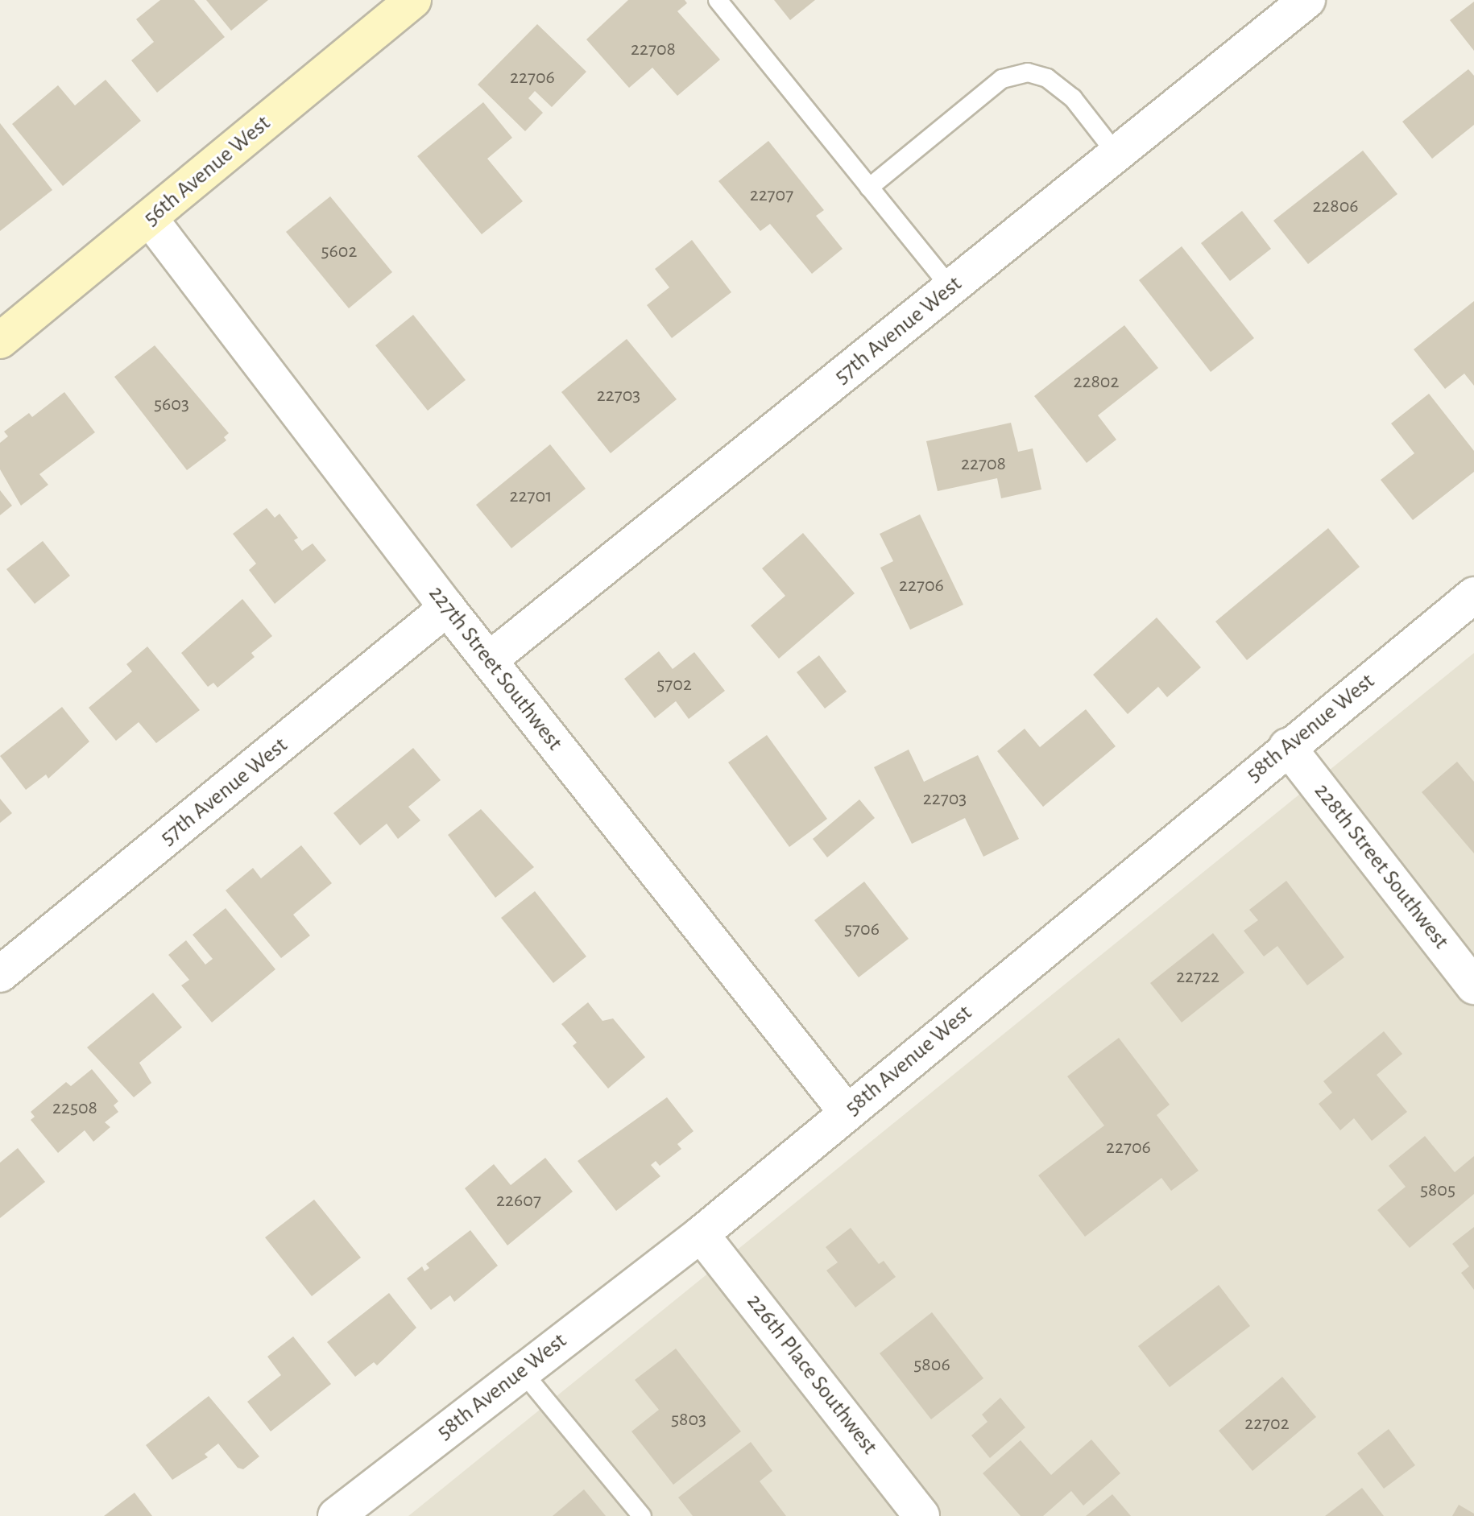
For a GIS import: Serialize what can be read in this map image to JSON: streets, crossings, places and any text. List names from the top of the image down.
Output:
{
  "streets": {
    "main road": ["56th Avenue West"],
    "street": [
      "57th Avenue West",
      "227th Street Southwest",
      "58th Avenue West",
      "228th Street Southwest",
      "226th Place Southwest"
    ]
  },
  "crossings": [
    ["56th Avenue West", "227th Street Southwest"],
    ["57th Avenue West", "227th Street Southwest"],
    ["227th Street Southwest", "58th Avenue West"],
    ["58th Avenue West", "228th Street Southwest"],
    ["58th Avenue West", "226th Place Southwest"]
  ],
  "house_numbers": [
    "22708",
    "22706",
    "22707",
    "22806",
    "5602",
    "22802",
    "22703",
    "5603",
    "22708",
    "22701",
    "22706",
    "5702",
    "22703",
    "5706",
    "22722",
    "22508",
    "22706",
    "5805",
    "22607",
    "5806",
    "5803",
    "22702"
  ]
}
